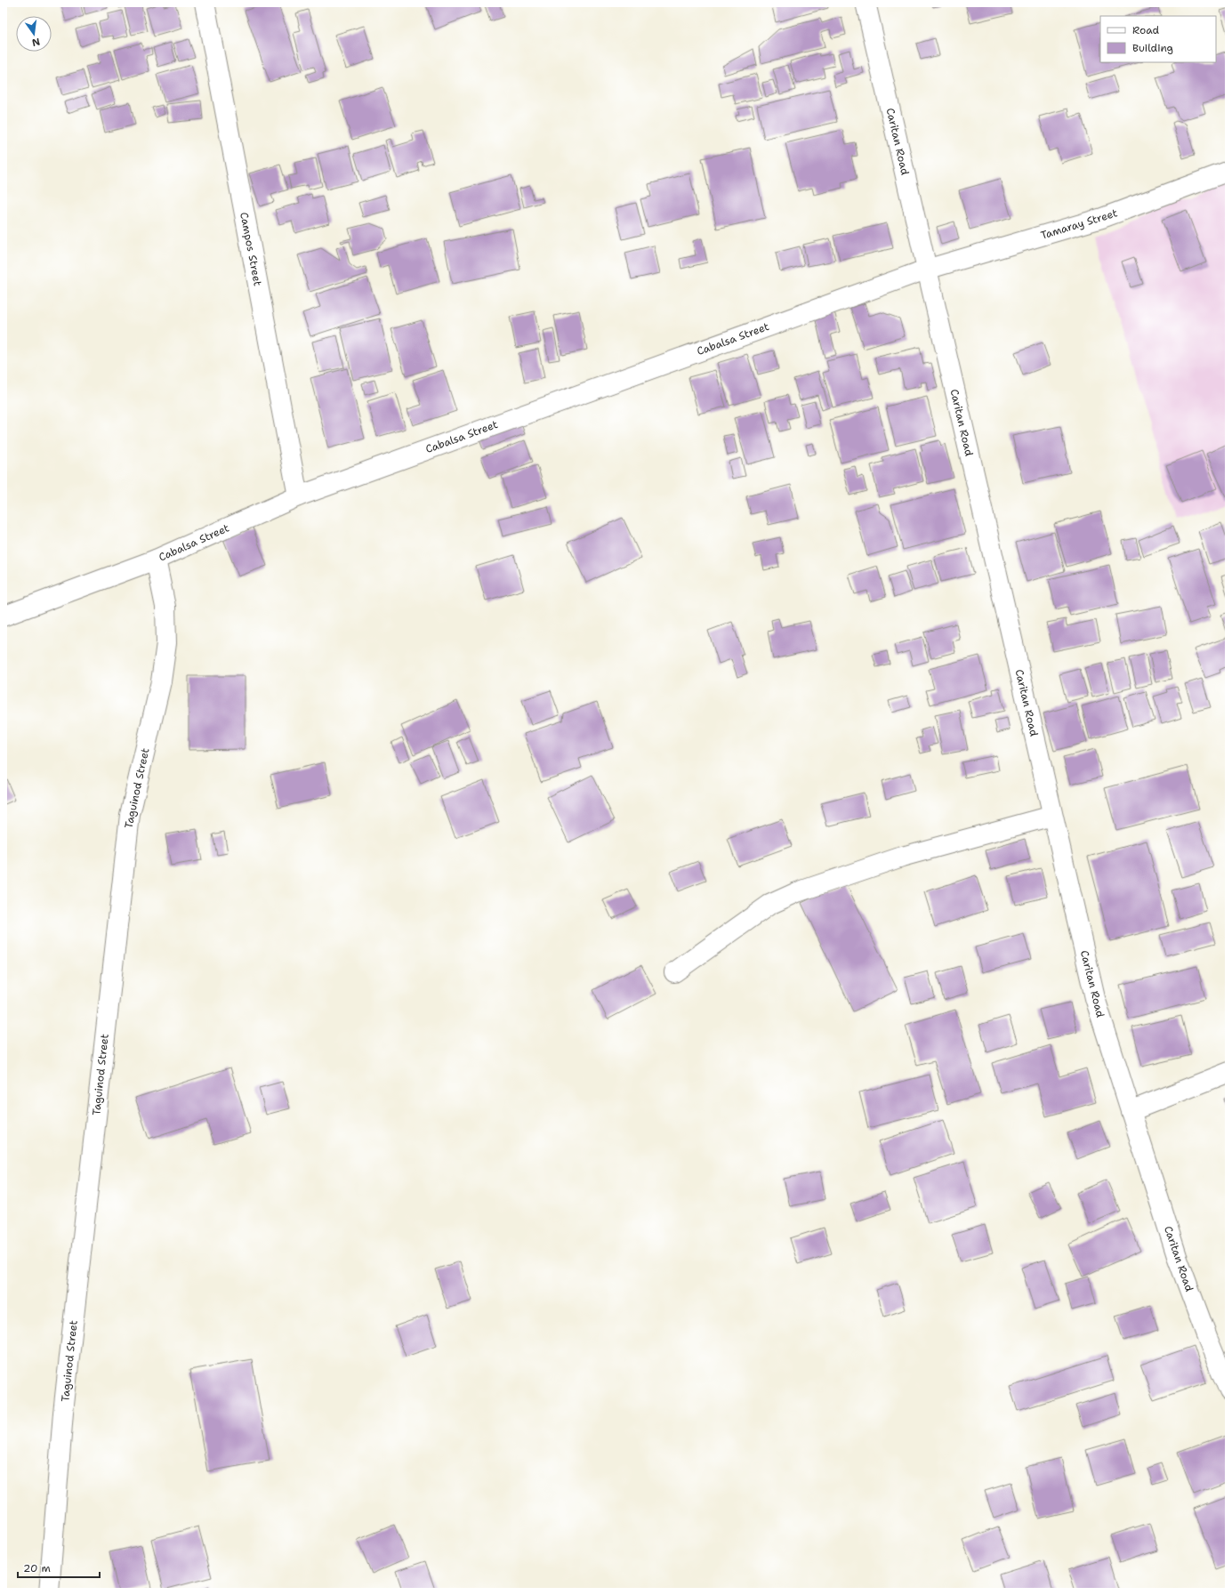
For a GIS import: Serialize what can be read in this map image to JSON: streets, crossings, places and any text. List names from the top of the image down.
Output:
{
  "streets": {
    "street": [
      "Caritan Road",
      "Tamaray Street",
      "Campos Street",
      "Cabalsa Street",
      "Taguinod Street"
    ]
  },
  "crossings": [
    ["Caritan Road", "Tamaray Street"],
    ["Caritan Road", "Cabalsa Street"],
    ["Tamaray Street", "Cabalsa Street"],
    ["Campos Street", "Cabalsa Street"],
    ["Cabalsa Street", "Taguinod Street"]
  ],
  "legend": ["Road", "Building"],
  "scale_bar": "20 m",
  "north": "bottom"
}
